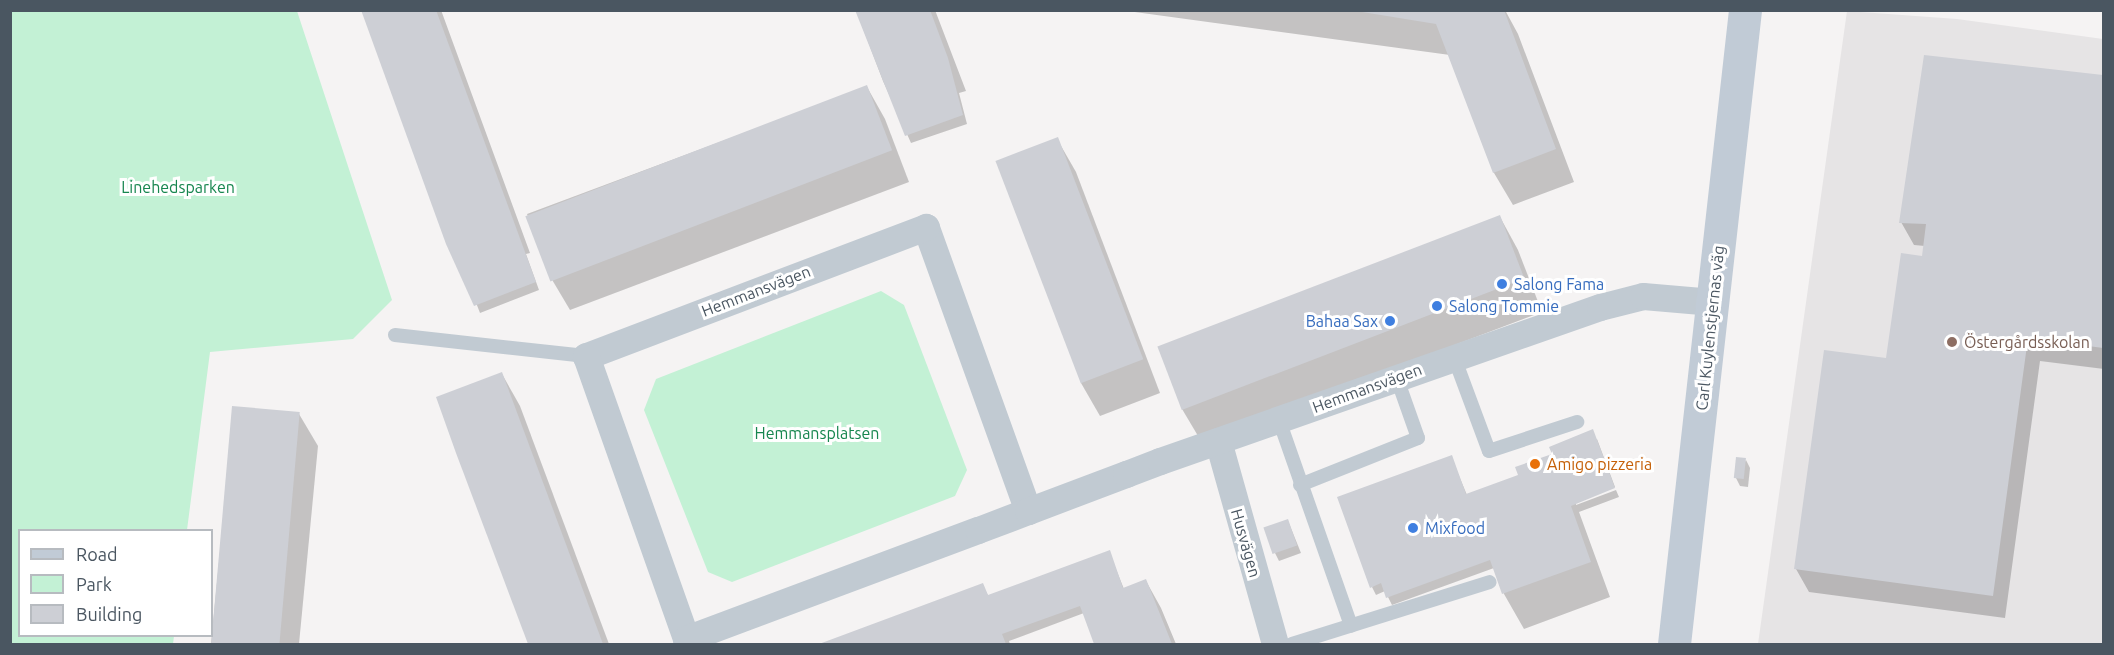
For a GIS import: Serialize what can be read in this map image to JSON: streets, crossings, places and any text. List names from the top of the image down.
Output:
{
  "streets": {
    "street": ["Hemmansvägen", "Carl Kuylenstjernas väg", "Husvägen"]
  },
  "crossings": [
    ["Hemmansvägen", "Carl Kuylenstjernas väg"],
    ["Hemmansvägen", "Husvägen"]
  ],
  "parks": ["Linehedsparken", "Hemmansplatsen"],
  "places": [
    "Salong Fama",
    "Salong Tommie",
    "Bahaa Sax",
    "Östergårdsskolan",
    "Amigo pizzeria",
    "Mixfood"
  ],
  "legend": ["Road", "Park", "Building"]
}
